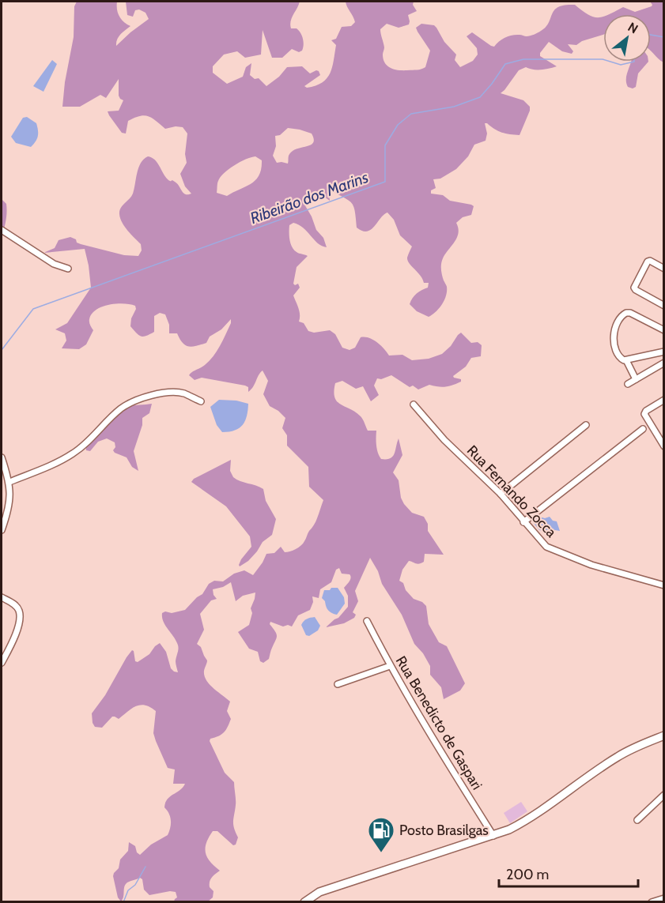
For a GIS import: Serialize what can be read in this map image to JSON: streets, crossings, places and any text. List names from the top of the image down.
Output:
{
  "streets": {
    "street": ["Rua Fernando Zocca", "Rua Benedicto de Gaspari"]
  },
  "water": ["Ribeirão dos Marins"],
  "places": {
    "fuel station": ["Posto Brasilgas"]
  },
  "scale_bar": "200 m",
  "north": "top right"
}
